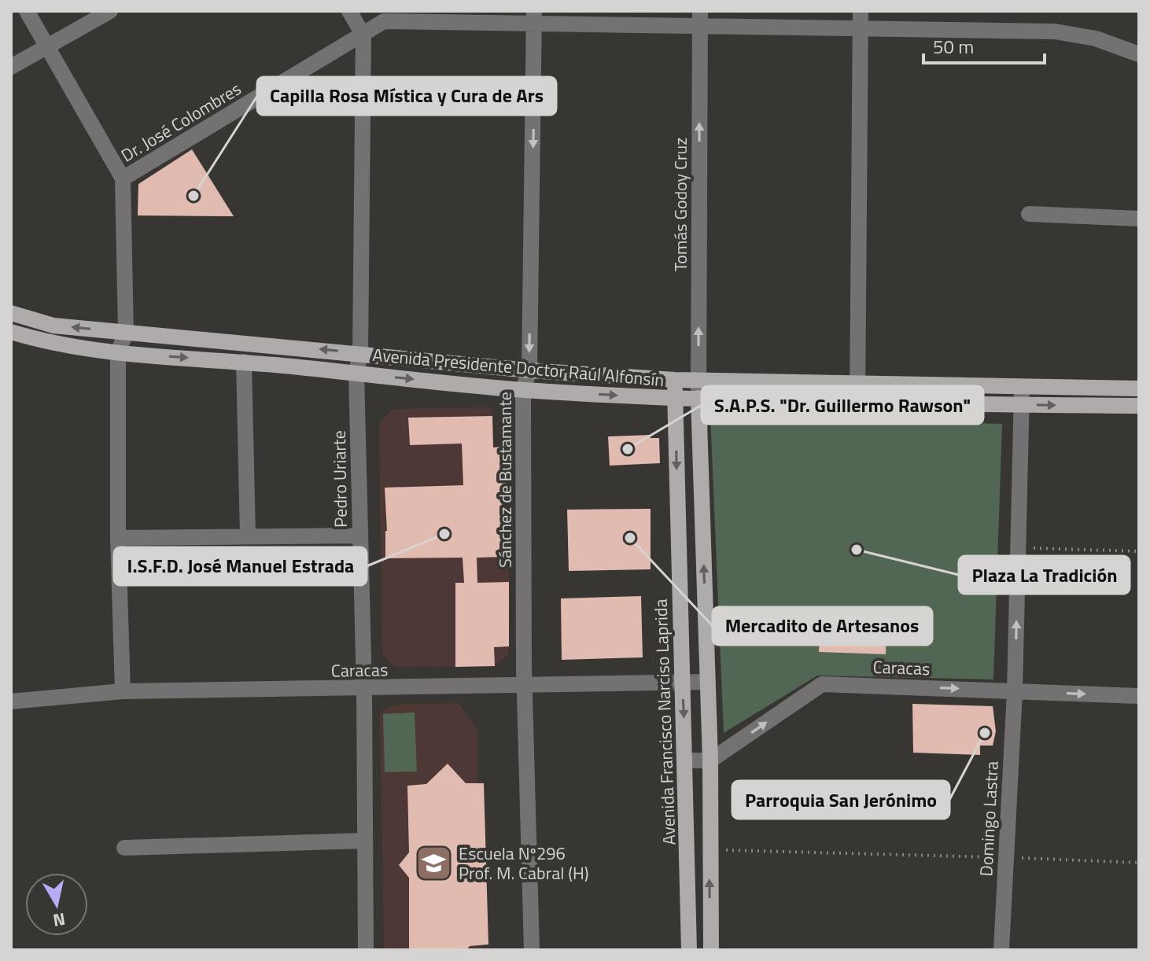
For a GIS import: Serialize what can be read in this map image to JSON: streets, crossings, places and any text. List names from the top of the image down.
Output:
{
  "streets": {
    "main road": ["Avenida Presidente Doctor Raúl Alfonsín", "Avenida Francisco Narciso Laprida"],
    "street": [
      "Dr. José Colombres",
      "Tomás Godoy Cruz",
      "Pedro Uriarte",
      "Sánchez de Bustamante",
      "Caracas",
      "Domingo Lastra"
    ]
  },
  "crossings": [
    ["Dr. José Colombres", "Tomás Godoy Cruz"],
    ["Dr. José Colombres", "Pedro Uriarte"],
    ["Dr. José Colombres", "Sánchez de Bustamante"],
    ["Tomás Godoy Cruz", "Avenida Presidente Doctor Raúl Alfonsín"],
    ["Avenida Presidente Doctor Raúl Alfonsín", "Pedro Uriarte"],
    ["Avenida Presidente Doctor Raúl Alfonsín", "Sánchez de Bustamante"],
    ["Avenida Presidente Doctor Raúl Alfonsín", "Avenida Francisco Narciso Laprida"],
    ["Avenida Presidente Doctor Raúl Alfonsín", "Domingo Lastra"],
    ["Pedro Uriarte", "Caracas"],
    ["Sánchez de Bustamante", "Caracas"],
    ["Caracas", "Avenida Francisco Narciso Laprida"],
    ["Caracas", "Domingo Lastra"]
  ],
  "one_way": ["Tomás Godoy Cruz", "Sánchez de Bustamante", "Caracas"],
  "places": {
    "other": [
      "Capilla Rosa Mística y Cura de Ars",
      "S.A.P.S. \"Dr. Guillermo Rawson\"",
      "I.S.F.D. José Manuel Estrada",
      "Mercadito de Artesanos",
      "Plaza La Tradición",
      "Parroquia San Jerónimo"
    ],
    "school or university": ["Escuela Nº296 Prof. M. Cabral (H)"]
  },
  "scale_bar": "50 m",
  "north": "bottom"
}
